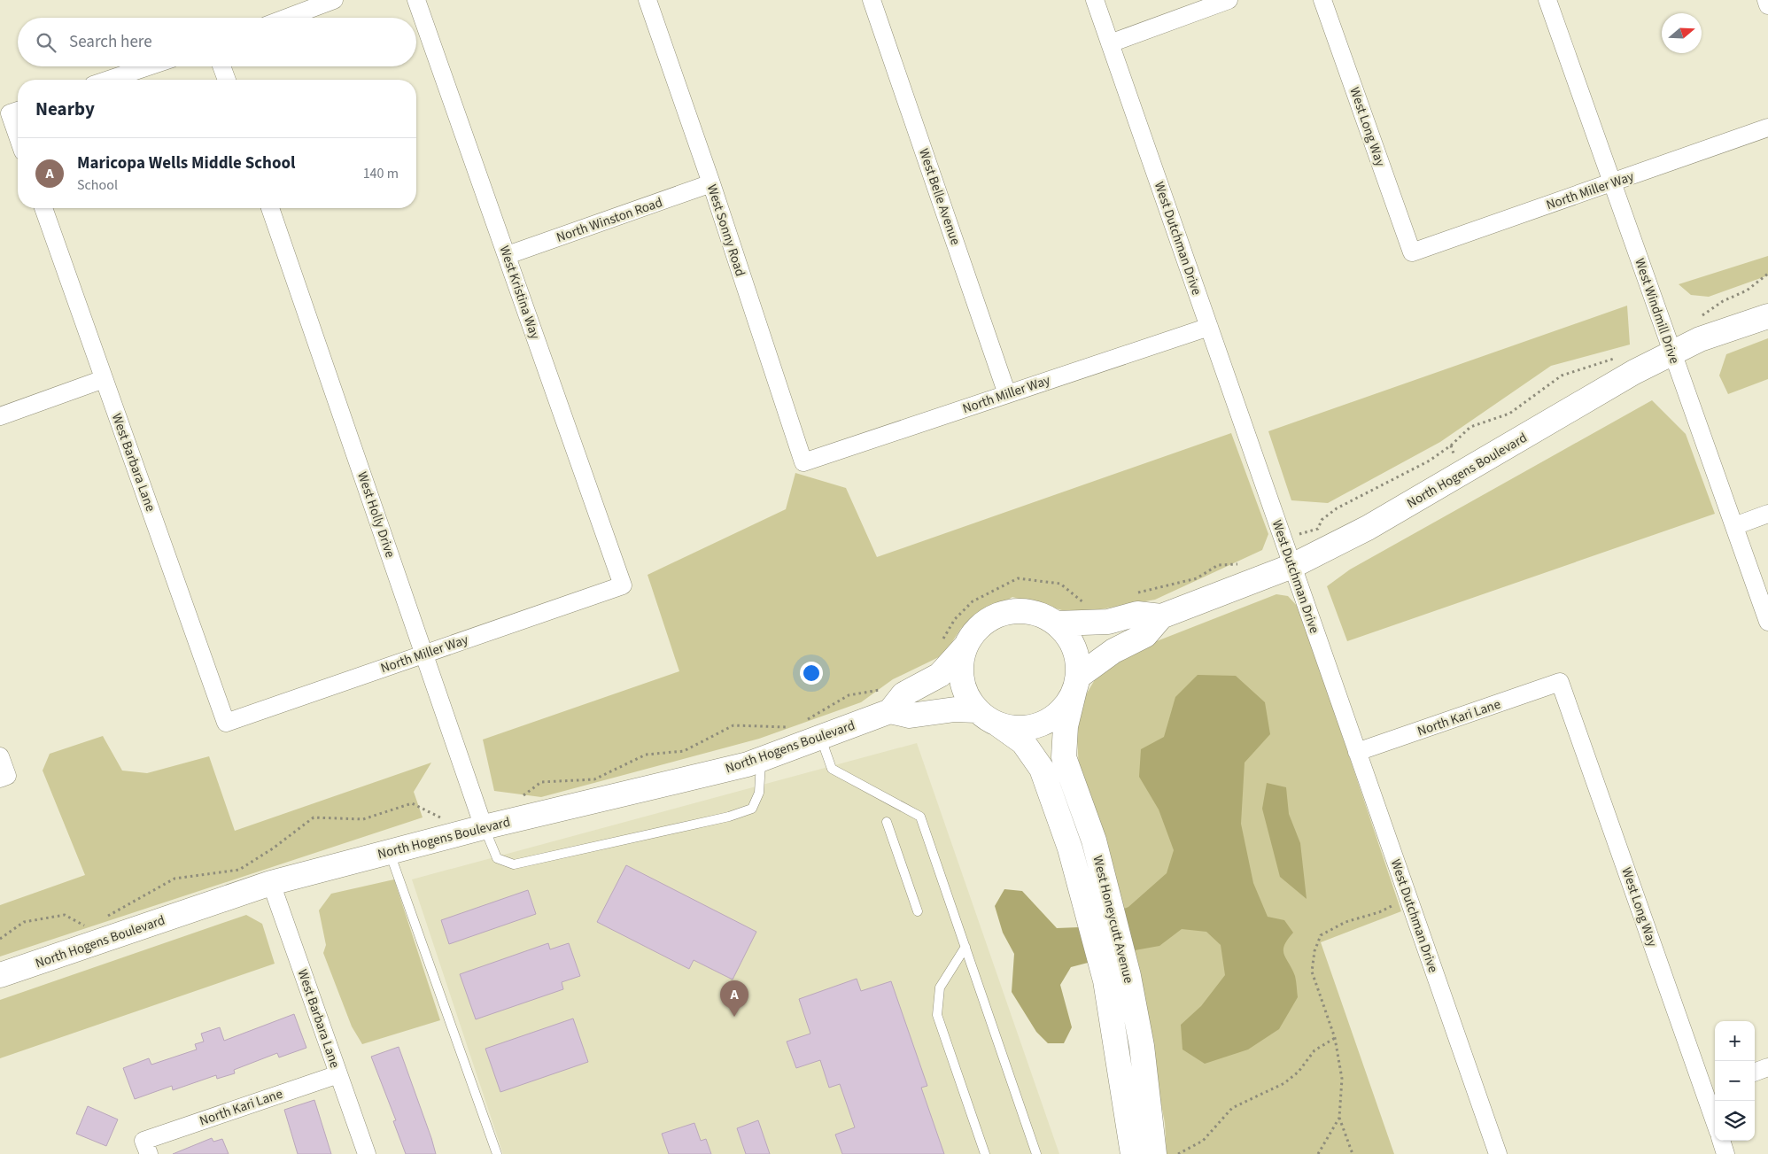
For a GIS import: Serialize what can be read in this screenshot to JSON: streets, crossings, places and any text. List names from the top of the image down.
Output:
{
  "streets": {
    "street": [
      "West Long Way",
      "North Miller Way",
      "West Belle Avenue",
      "North Winston Road",
      "West Sonny Road",
      "West Dutchman Drive",
      "West Kristina Way",
      "West Windmill Drive",
      "West Barbara Lane",
      "North Hogens Boulevard",
      "West Holly Drive",
      "North Kari Lane",
      "West Honeycutt Avenue"
    ]
  },
  "crossings": [
    ["West Long Way", "North Miller Way"],
    ["West Long Way", "North Kari Lane"],
    ["North Miller Way", "West Belle Avenue"],
    ["North Miller Way", "West Sonny Road"],
    ["North Miller Way", "West Dutchman Drive"],
    ["North Miller Way", "West Kristina Way"],
    ["North Miller Way", "West Windmill Drive"],
    ["North Miller Way", "West Barbara Lane"],
    ["North Miller Way", "West Holly Drive"],
    ["North Winston Road", "West Sonny Road"],
    ["North Winston Road", "West Kristina Way"],
    ["West Dutchman Drive", "North Hogens Boulevard"],
    ["West Dutchman Drive", "North Kari Lane"],
    ["West Windmill Drive", "North Hogens Boulevard"],
    ["West Barbara Lane", "North Hogens Boulevard"],
    ["West Barbara Lane", "North Kari Lane"],
    ["North Hogens Boulevard", "West Holly Drive"],
    ["North Hogens Boulevard", "West Honeycutt Avenue"]
  ],
  "north": "right",
  "page": {
    "search": "Search here",
    "heading": "Nearby",
    "list": [
      {
        "mark": "A",
        "name": "Maricopa Wells Middle School",
        "note": "School",
        "value": "140 m"
      }
    ],
    "pins": "A",
    "map_buttons": ["+", "−"]
  }
}
